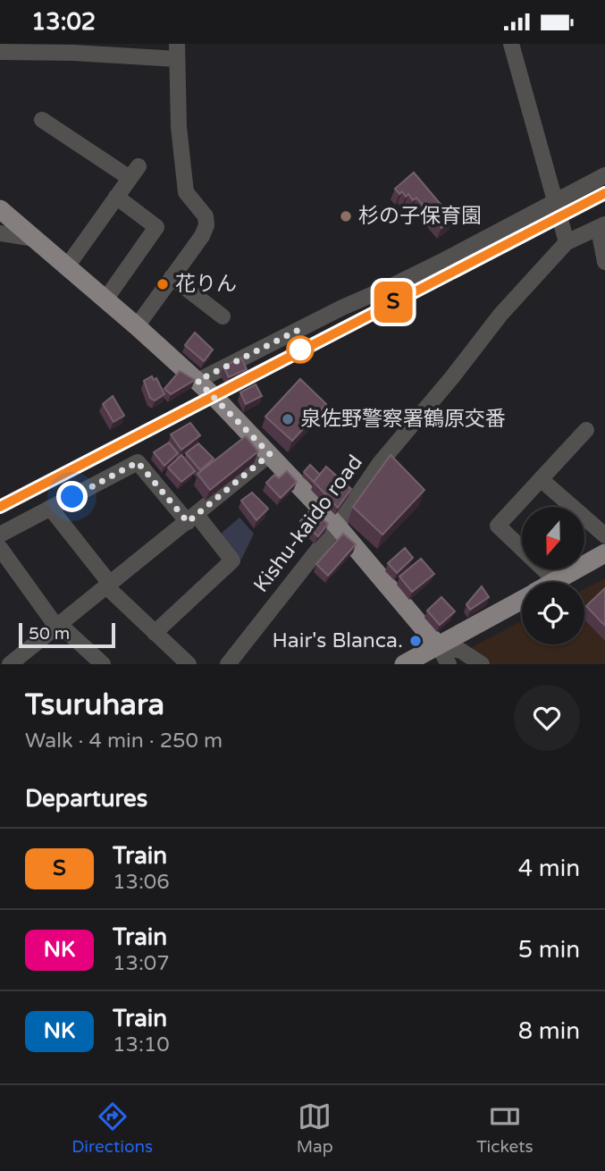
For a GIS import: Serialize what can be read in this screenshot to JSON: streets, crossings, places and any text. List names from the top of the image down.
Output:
{
  "streets": {
    "street": ["Kishu-kaido road"]
  },
  "places": [
    "杉の子保育園",
    "花りん",
    "泉佐野警察署鶴原交番",
    "Hair's Blanca."
  ],
  "scale_bar": "50 m",
  "north": "bottom",
  "page": {
    "status": "13:02",
    "on_map": "S",
    "scale": "50 m",
    "heading": [
      ["Tsuruhara", "Walk · 4 min · 250 m"],
      "Departures"
    ],
    "list": [
      {
        "mark": "S",
        "name": "Train",
        "note": "13:06",
        "value": "4 min"
      },
      {
        "mark": "NK",
        "name": "Train",
        "note": "13:07",
        "value": "5 min"
      },
      {
        "mark": "NK",
        "name": "Train",
        "note": "13:10",
        "value": "8 min"
      }
    ],
    "tabs": ["Directions", "Map", "Tickets"]
  }
}
